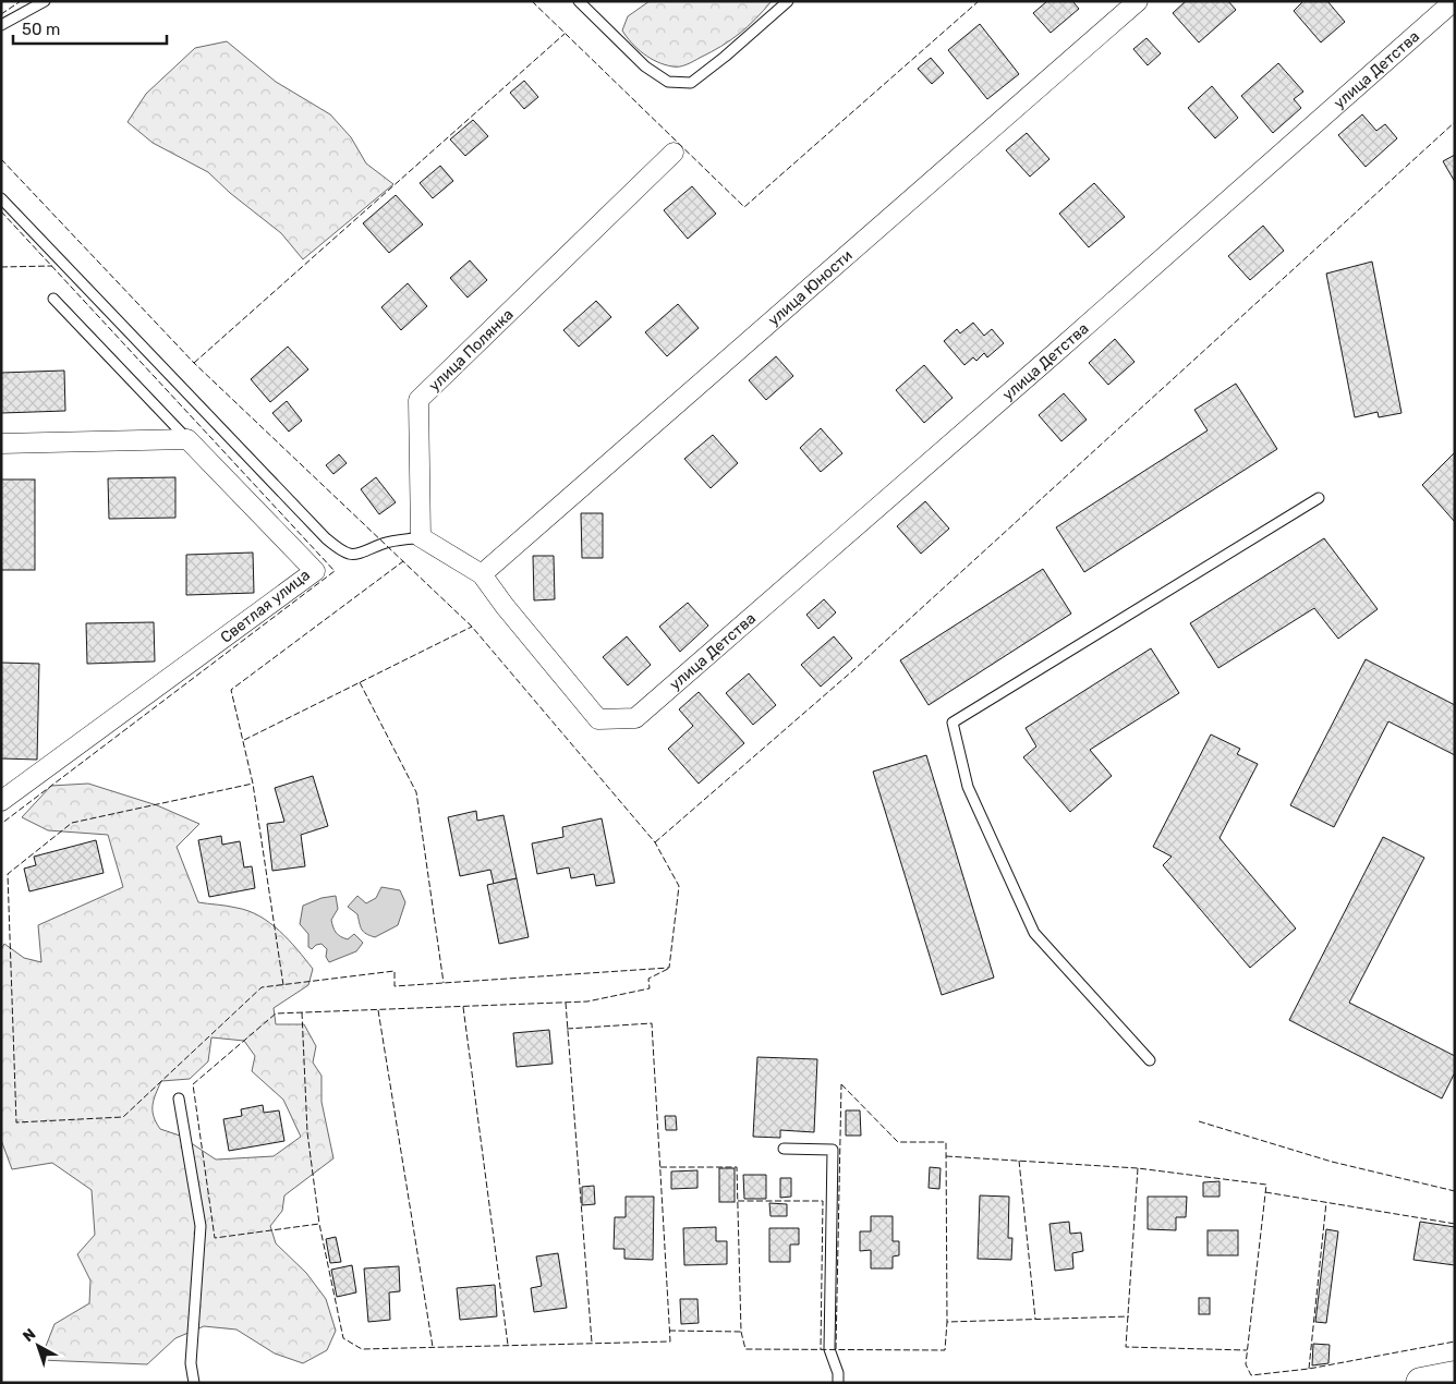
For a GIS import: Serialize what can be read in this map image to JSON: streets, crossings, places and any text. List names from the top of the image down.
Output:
{
  "streets": {
    "street": [
      "улица Детства",
      "улица Юности",
      "улица Полянка",
      "Светлая улица"
    ]
  },
  "crossings": [
    ["улица Детства", "улица Юности"]
  ],
  "scale_bar": "50 m",
  "north": "top left"
}
